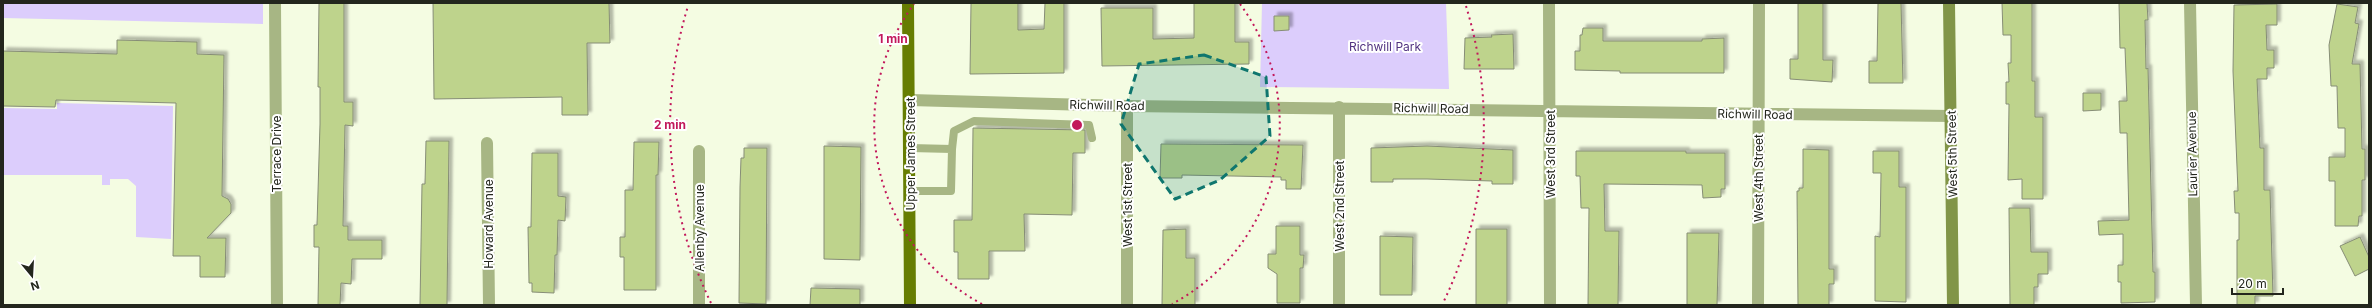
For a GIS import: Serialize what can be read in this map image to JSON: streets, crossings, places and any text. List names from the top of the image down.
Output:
{
  "streets": {
    "main road": ["Upper James Street", "West 5th Street"],
    "street": [
      "Richwill Road",
      "Terrace Drive",
      "West 3rd Street",
      "Laurier Avenue",
      "West 4th Street",
      "West 1st Street",
      "West 2nd Street",
      "Howard Avenue",
      "Allenby Avenue"
    ]
  },
  "crossings": [
    ["Richwill Road", "Upper James Street"],
    ["Richwill Road", "West 3rd Street"],
    ["Richwill Road", "West 5th Street"],
    ["Richwill Road", "West 4th Street"],
    ["Richwill Road", "West 1st Street"],
    ["Richwill Road", "West 2nd Street"]
  ],
  "parks": ["Richwill Park"],
  "scale_bar": "20 m",
  "north": "bottom",
  "rings": ["1 min", "2 min"]
}
